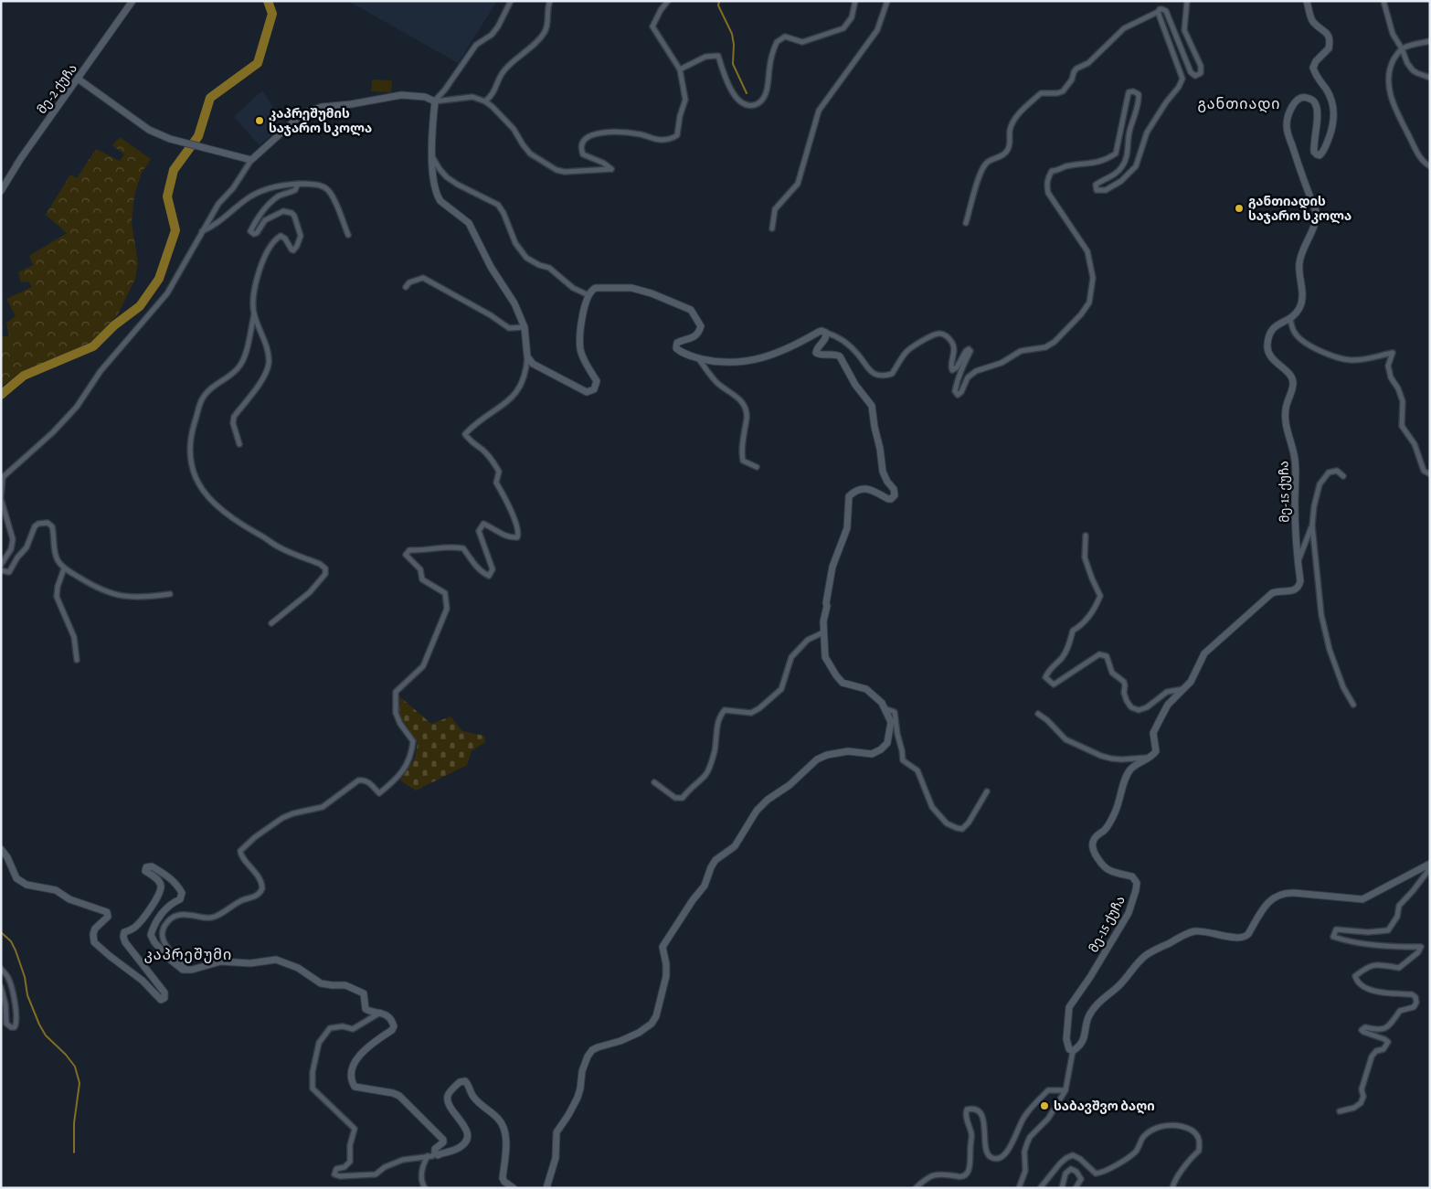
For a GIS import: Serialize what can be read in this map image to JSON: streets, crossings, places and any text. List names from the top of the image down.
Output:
{
  "streets": {
    "street": ["მე-2 ქუჩა", "მე-15 ქუჩა"]
  },
  "districts": ["განთიადი", "კაპრეშუმი"],
  "places": ["კაპრეშუმის საჯარო სკოლა", "განთიადის საჯარო სკოლა", "საბავშვო ბაღი"]
}
